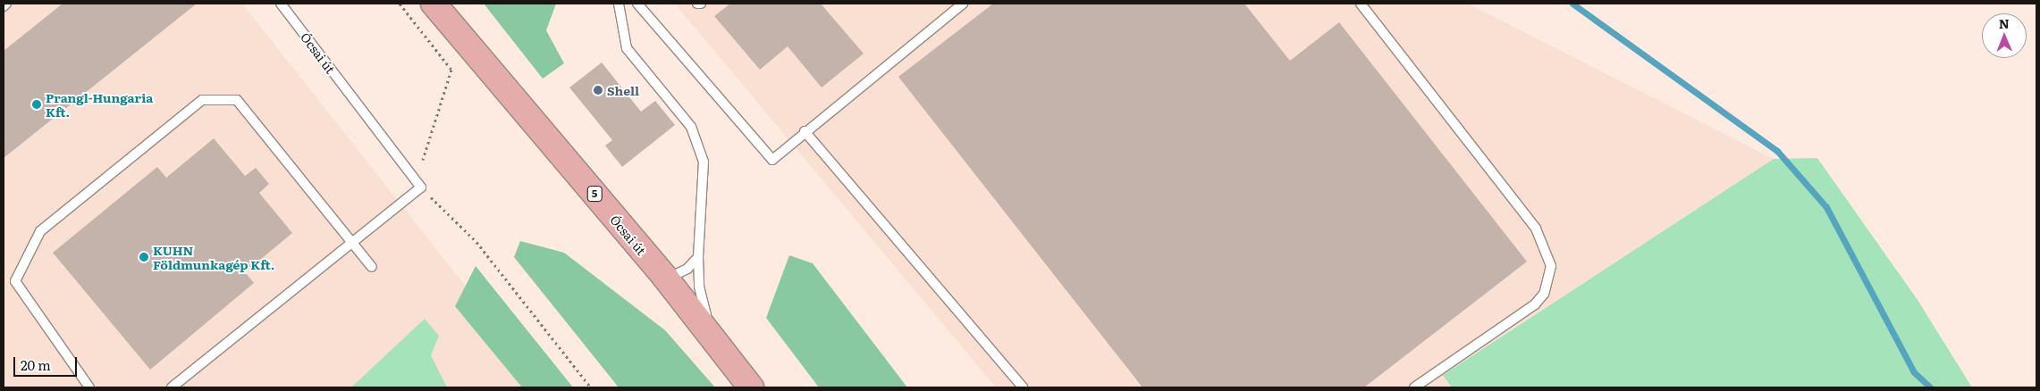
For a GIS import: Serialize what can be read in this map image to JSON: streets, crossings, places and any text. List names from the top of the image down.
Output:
{
  "streets": {
    "main road": ["Ócsai út", "5"]
  },
  "places": ["Shell", "Prangl-Hungaria Kft.", "KUHN Földmunkagép Kft."],
  "scale_bar": "20 m",
  "north": "top"
}
